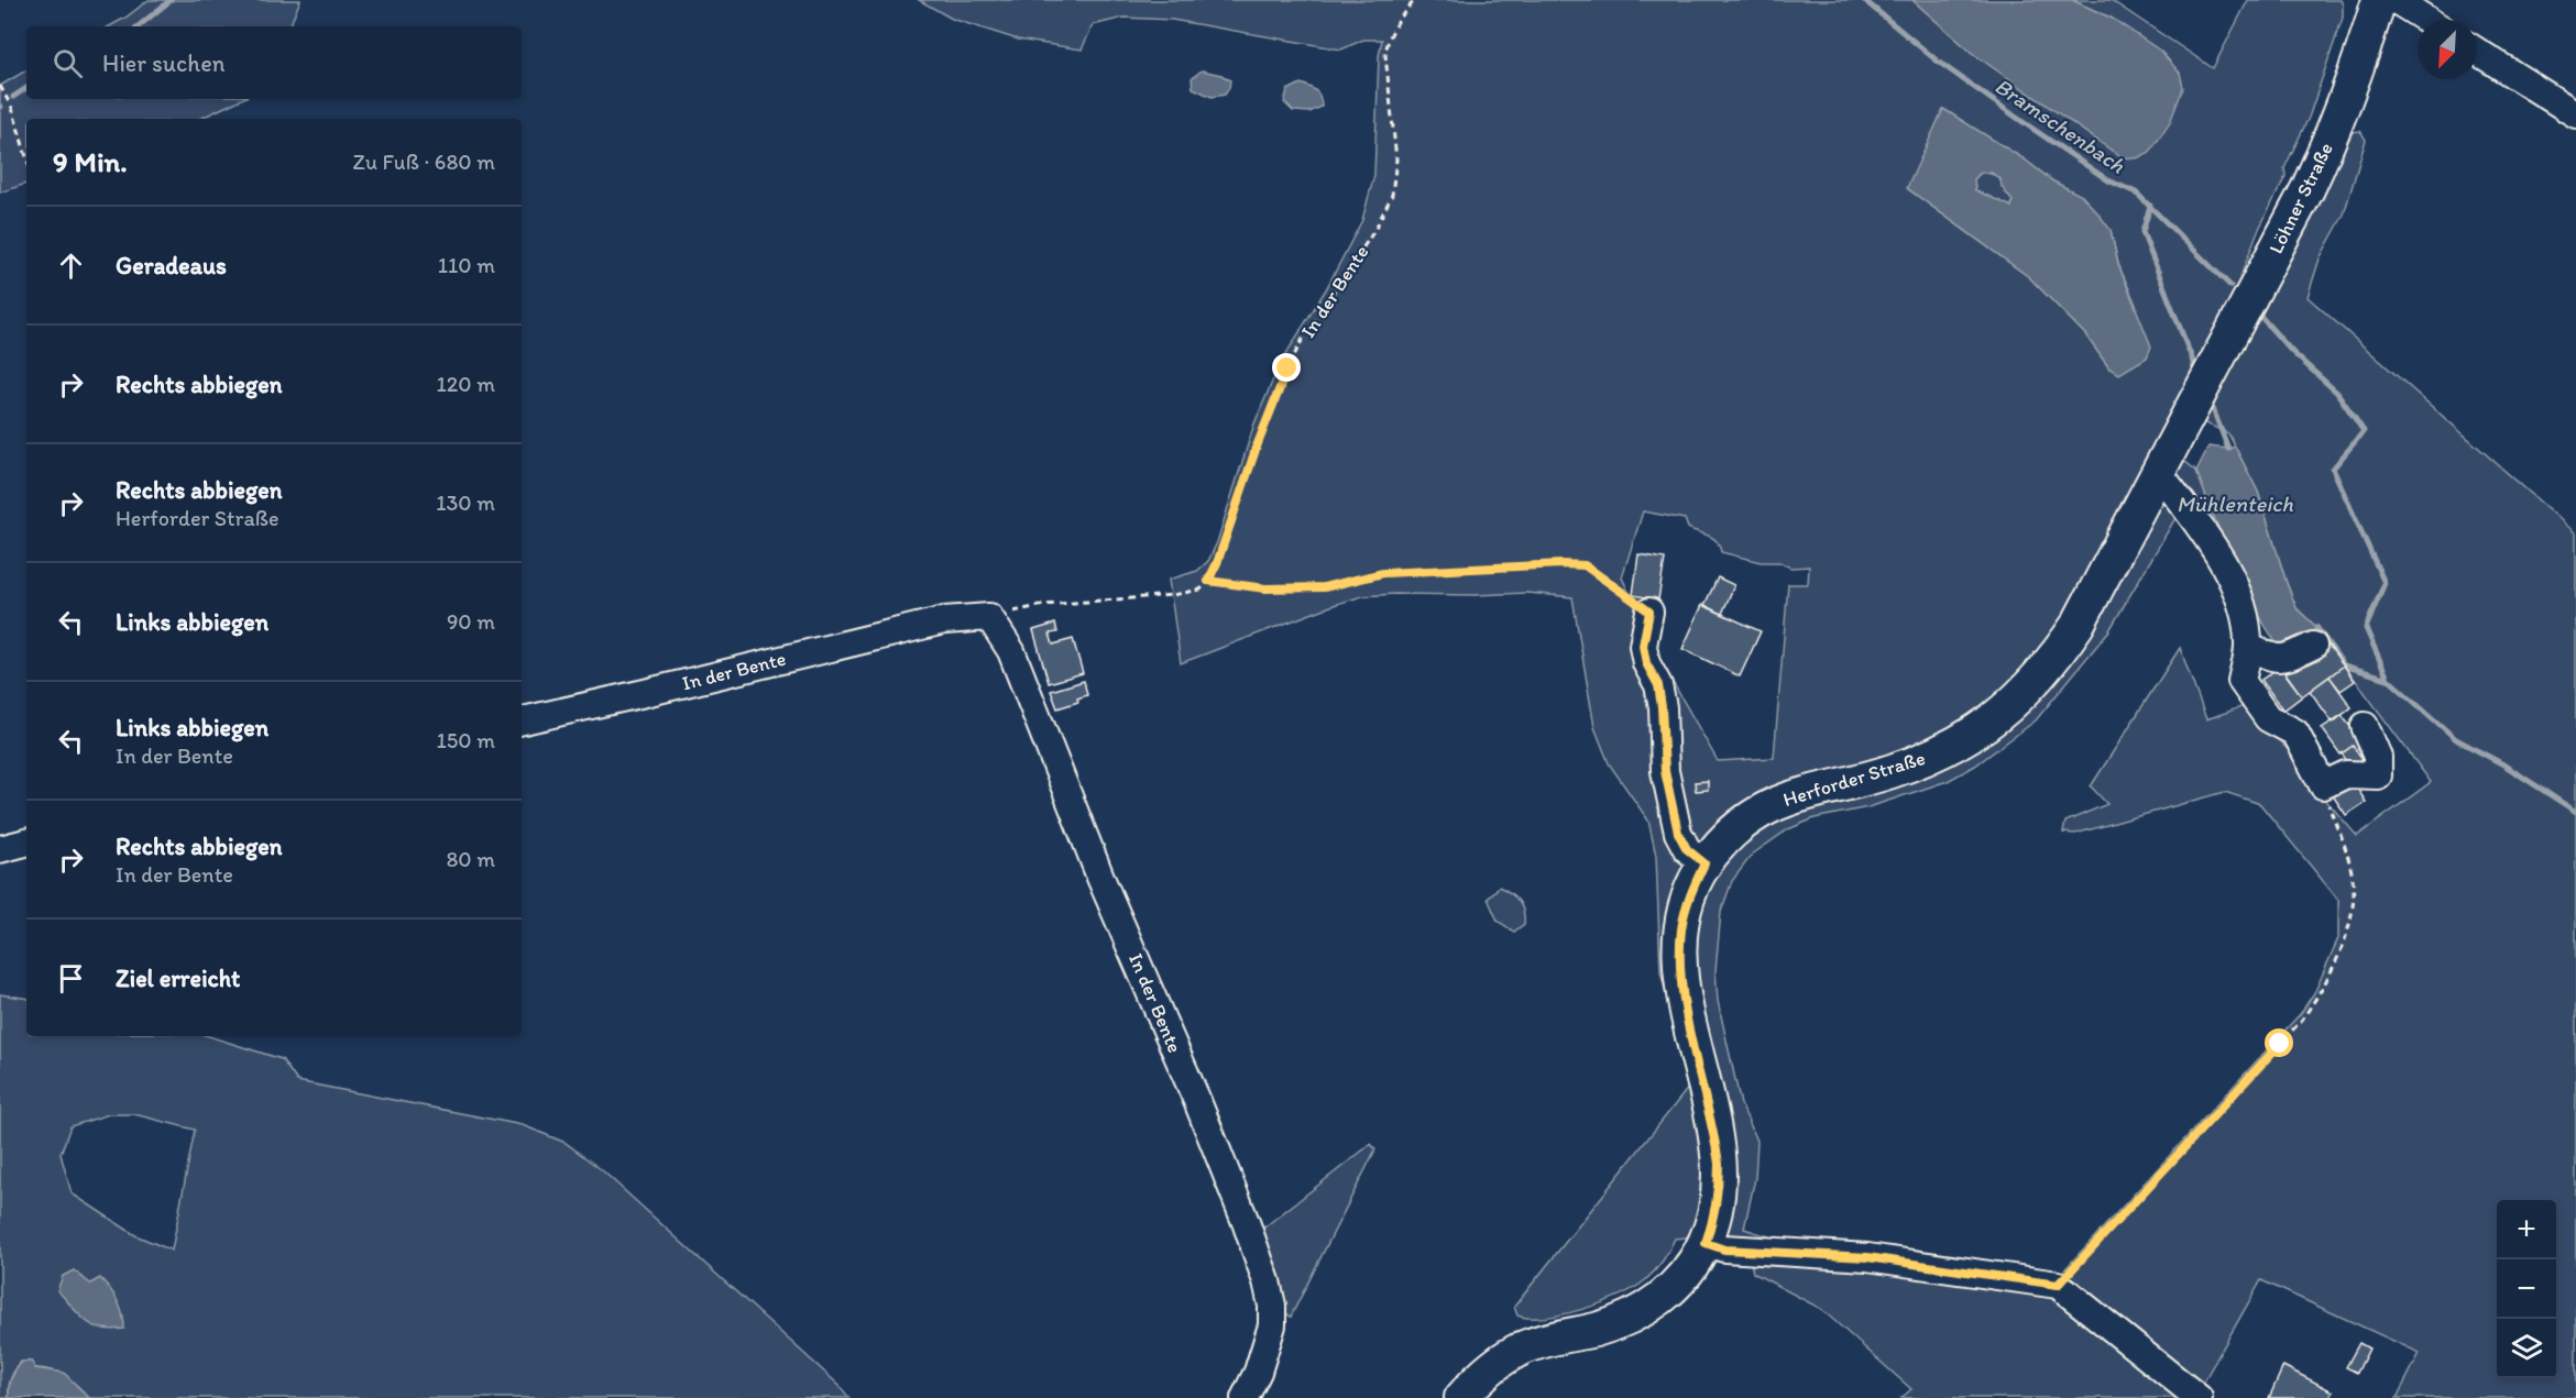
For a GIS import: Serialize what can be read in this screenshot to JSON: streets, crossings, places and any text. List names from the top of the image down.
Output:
{
  "streets": {
    "main road": ["Löhner Straße", "Herforder Straße"],
    "street": ["In der Bente"]
  },
  "crossings": [
    ["Löhner Straße", "Herforder Straße"]
  ],
  "water": ["Bramschenbach", "Mühlenteich"],
  "north": "bottom left",
  "page": {
    "search": "Hier suchen",
    "heading": ["9 Min.", "Zu Fuß · 680 m"],
    "list": [
      ["Geradeaus", "110 m"],
      ["Rechts abbiegen", "120 m"],
      ["Rechts abbiegen", "Herforder Straße", "130 m"],
      ["Links abbiegen", "90 m"],
      ["Links abbiegen", "In der Bente", "150 m"],
      ["Rechts abbiegen", "In der Bente", "80 m"],
      "Ziel erreicht"
    ],
    "map_buttons": ["+", "−"]
  }
}
